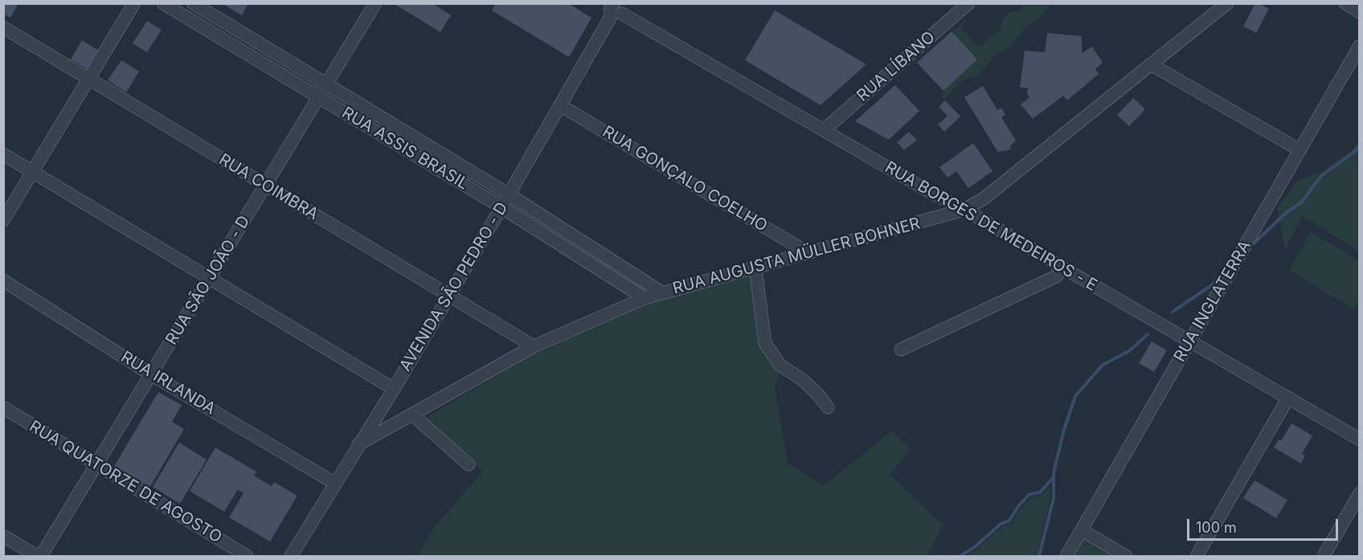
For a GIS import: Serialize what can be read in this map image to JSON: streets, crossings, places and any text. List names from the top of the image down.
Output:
{
  "streets": {
    "street": [
      "RUA LÍBANO",
      "RUA ASSIS BRASIL",
      "RUA GONÇALO COELHO",
      "RUA COIMBRA",
      "RUA BORGES DE MEDEIROS - E",
      "RUA AUGUSTA MÜLLER BOHNER",
      "RUA SÃO JOÃO - D",
      "AVENIDA SÃO PEDRO - D",
      "RUA INGLATERRA",
      "RUA IRLANDA",
      "RUA QUATORZE DE AGOSTO"
    ]
  },
  "crossings": [
    ["RUA LÍBANO", "RUA BORGES DE MEDEIROS - E"],
    ["RUA ASSIS BRASIL", "RUA AUGUSTA MÜLLER BOHNER"],
    ["RUA ASSIS BRASIL", "RUA SÃO JOÃO - D"],
    ["RUA ASSIS BRASIL", "AVENIDA SÃO PEDRO - D"],
    ["RUA GONÇALO COELHO", "RUA AUGUSTA MÜLLER BOHNER"],
    ["RUA GONÇALO COELHO", "AVENIDA SÃO PEDRO - D"],
    ["RUA COIMBRA", "RUA AUGUSTA MÜLLER BOHNER"],
    ["RUA COIMBRA", "RUA SÃO JOÃO - D"],
    ["RUA COIMBRA", "AVENIDA SÃO PEDRO - D"],
    ["RUA BORGES DE MEDEIROS - E", "RUA AUGUSTA MÜLLER BOHNER"],
    ["RUA BORGES DE MEDEIROS - E", "AVENIDA SÃO PEDRO - D"],
    ["RUA BORGES DE MEDEIROS - E", "RUA INGLATERRA"],
    ["RUA AUGUSTA MÜLLER BOHNER", "AVENIDA SÃO PEDRO - D"],
    ["RUA SÃO JOÃO - D", "RUA IRLANDA"],
    ["RUA SÃO JOÃO - D", "RUA QUATORZE DE AGOSTO"],
    ["AVENIDA SÃO PEDRO - D", "RUA IRLANDA"]
  ],
  "scale_bar": "100 m"
}
